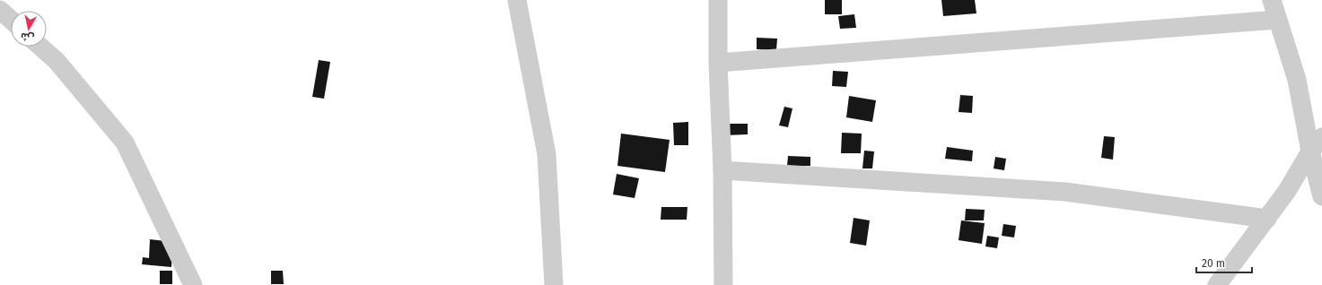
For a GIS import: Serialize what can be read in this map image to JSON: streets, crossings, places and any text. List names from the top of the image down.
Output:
{
  "scale_bar": "20 m",
  "north": "bottom"
}
